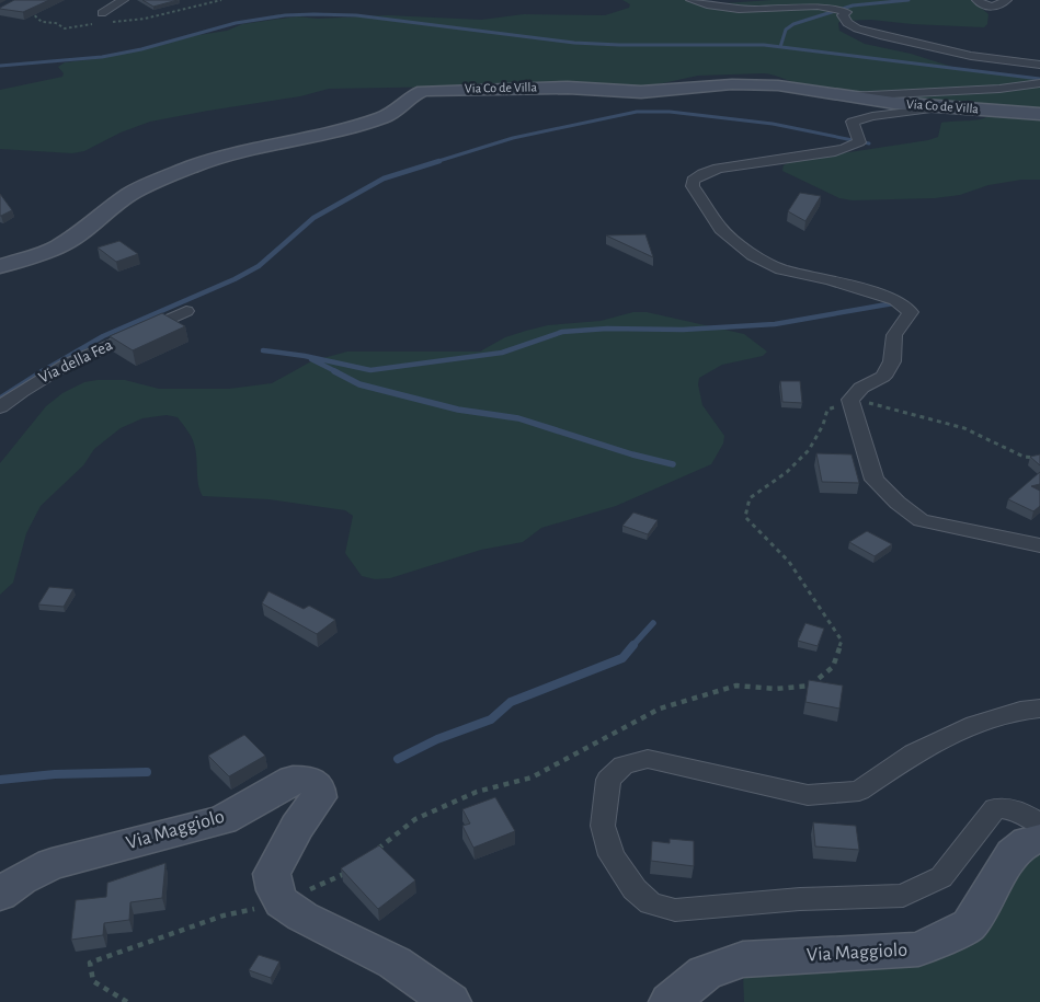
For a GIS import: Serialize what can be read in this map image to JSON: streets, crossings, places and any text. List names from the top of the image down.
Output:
{
  "streets": {
    "street": ["Via Co de Villa", "Via della Fea", "Via Maggiolo"]
  }
}
